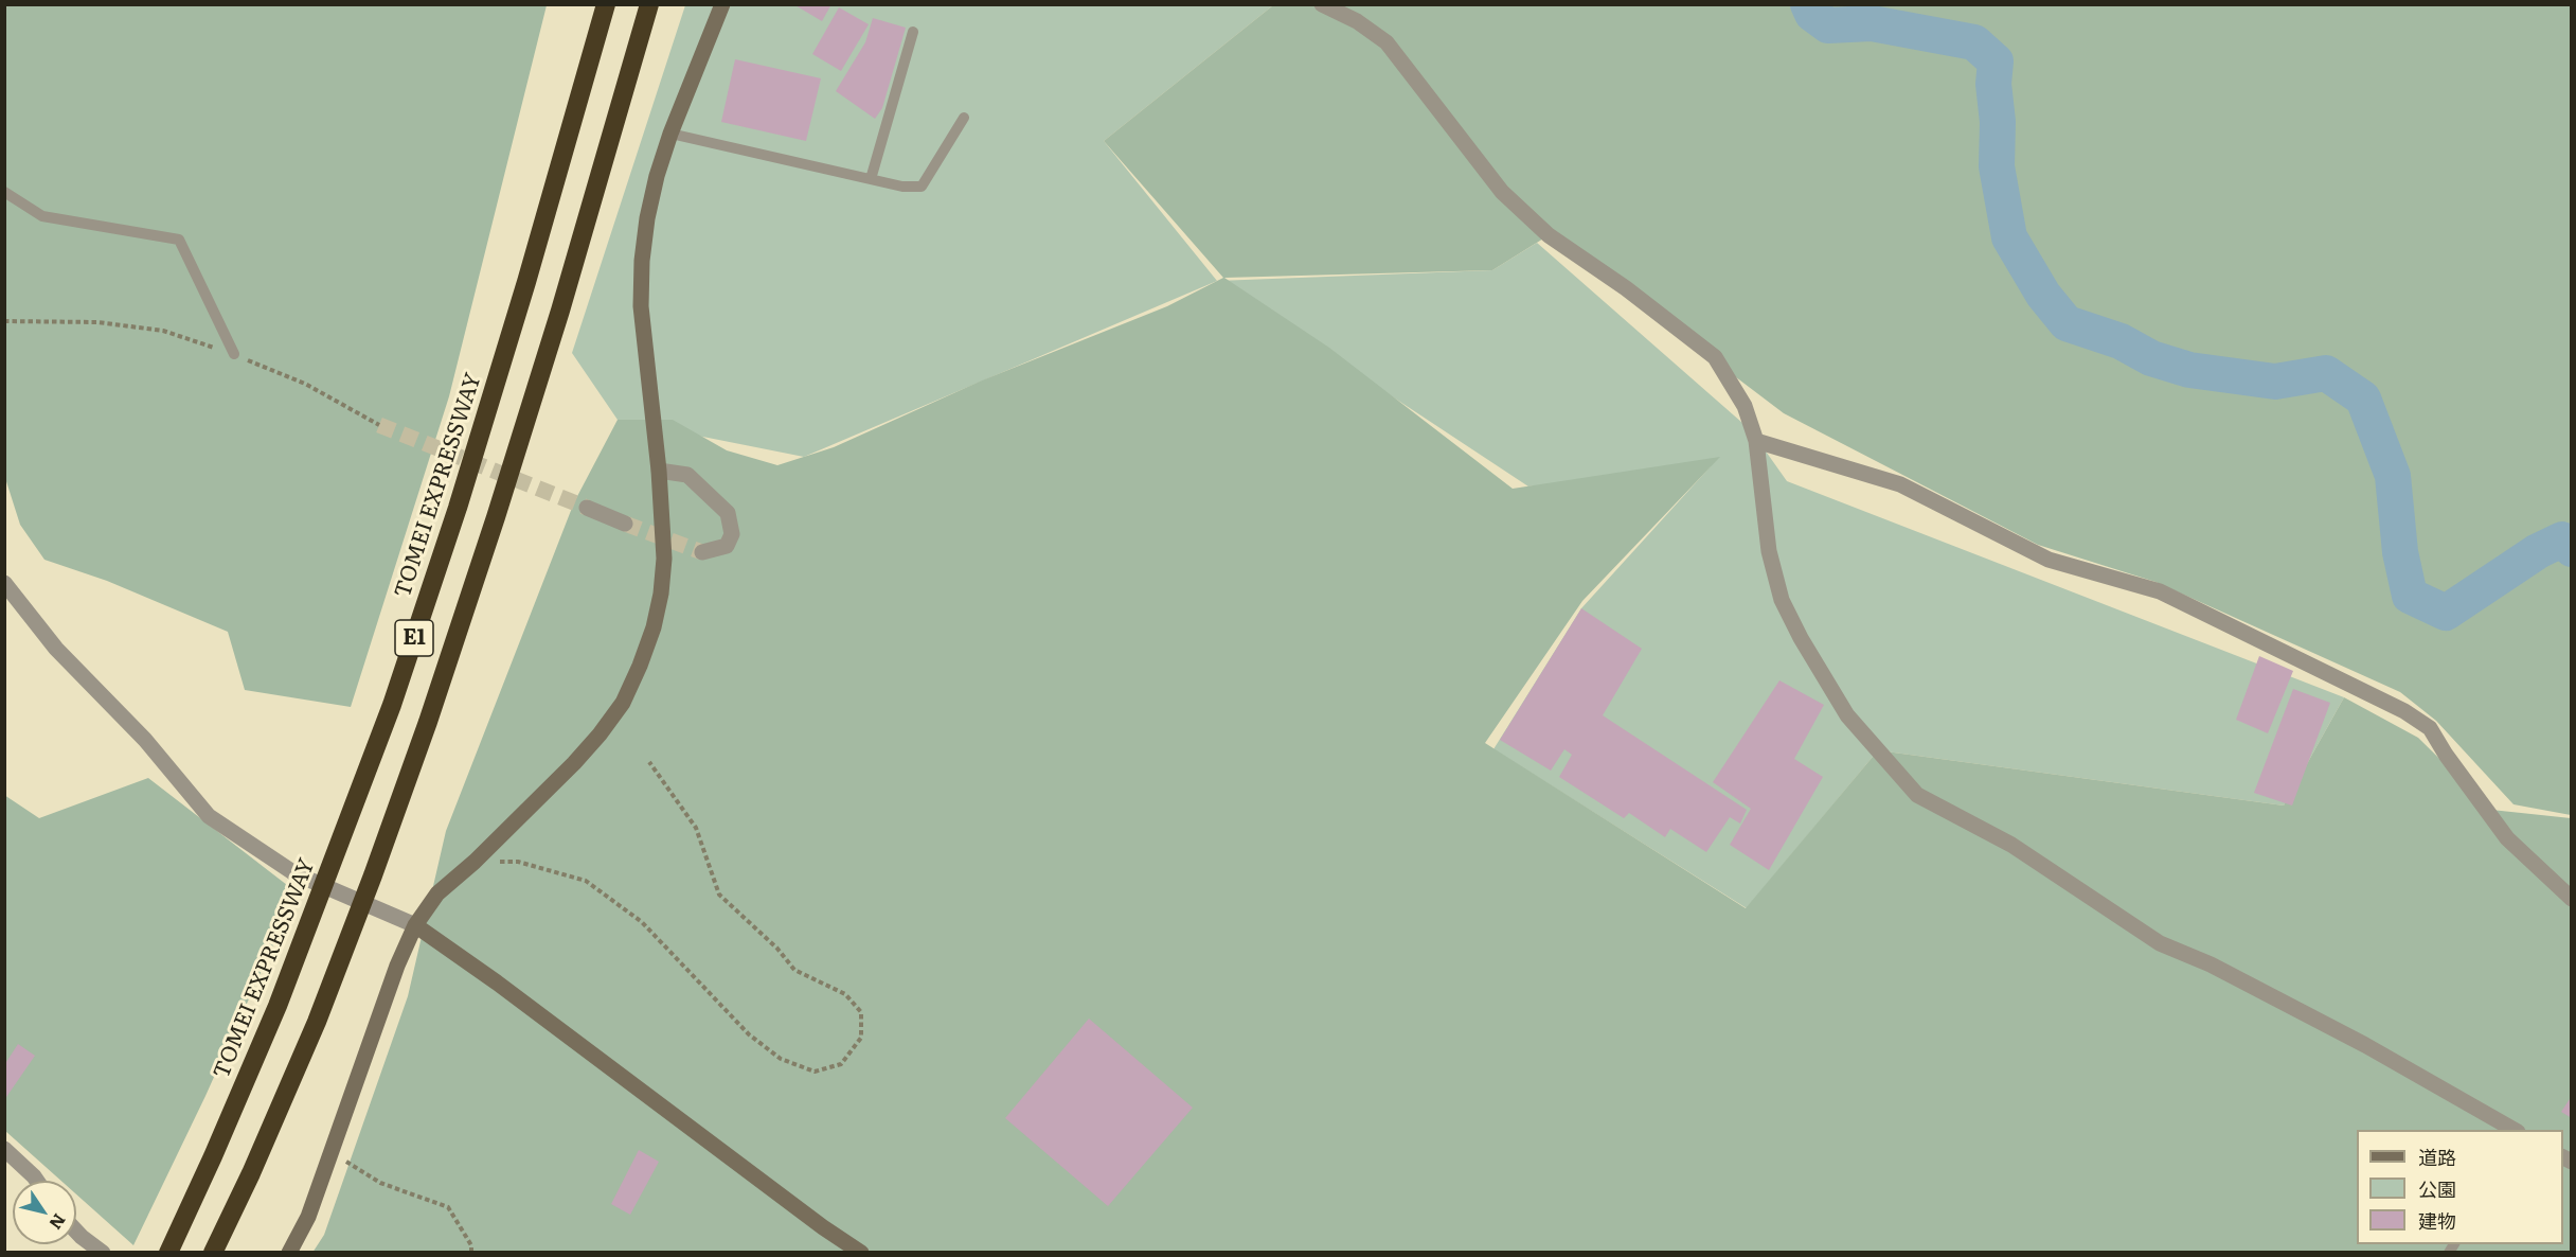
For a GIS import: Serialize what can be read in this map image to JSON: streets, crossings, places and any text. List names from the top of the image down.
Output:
{
  "streets": {
    "highway": ["TOMEI EXPRESSWAY", "E1"]
  },
  "legend": ["道路", "公園", "建物"],
  "north": "bottom right"
}
